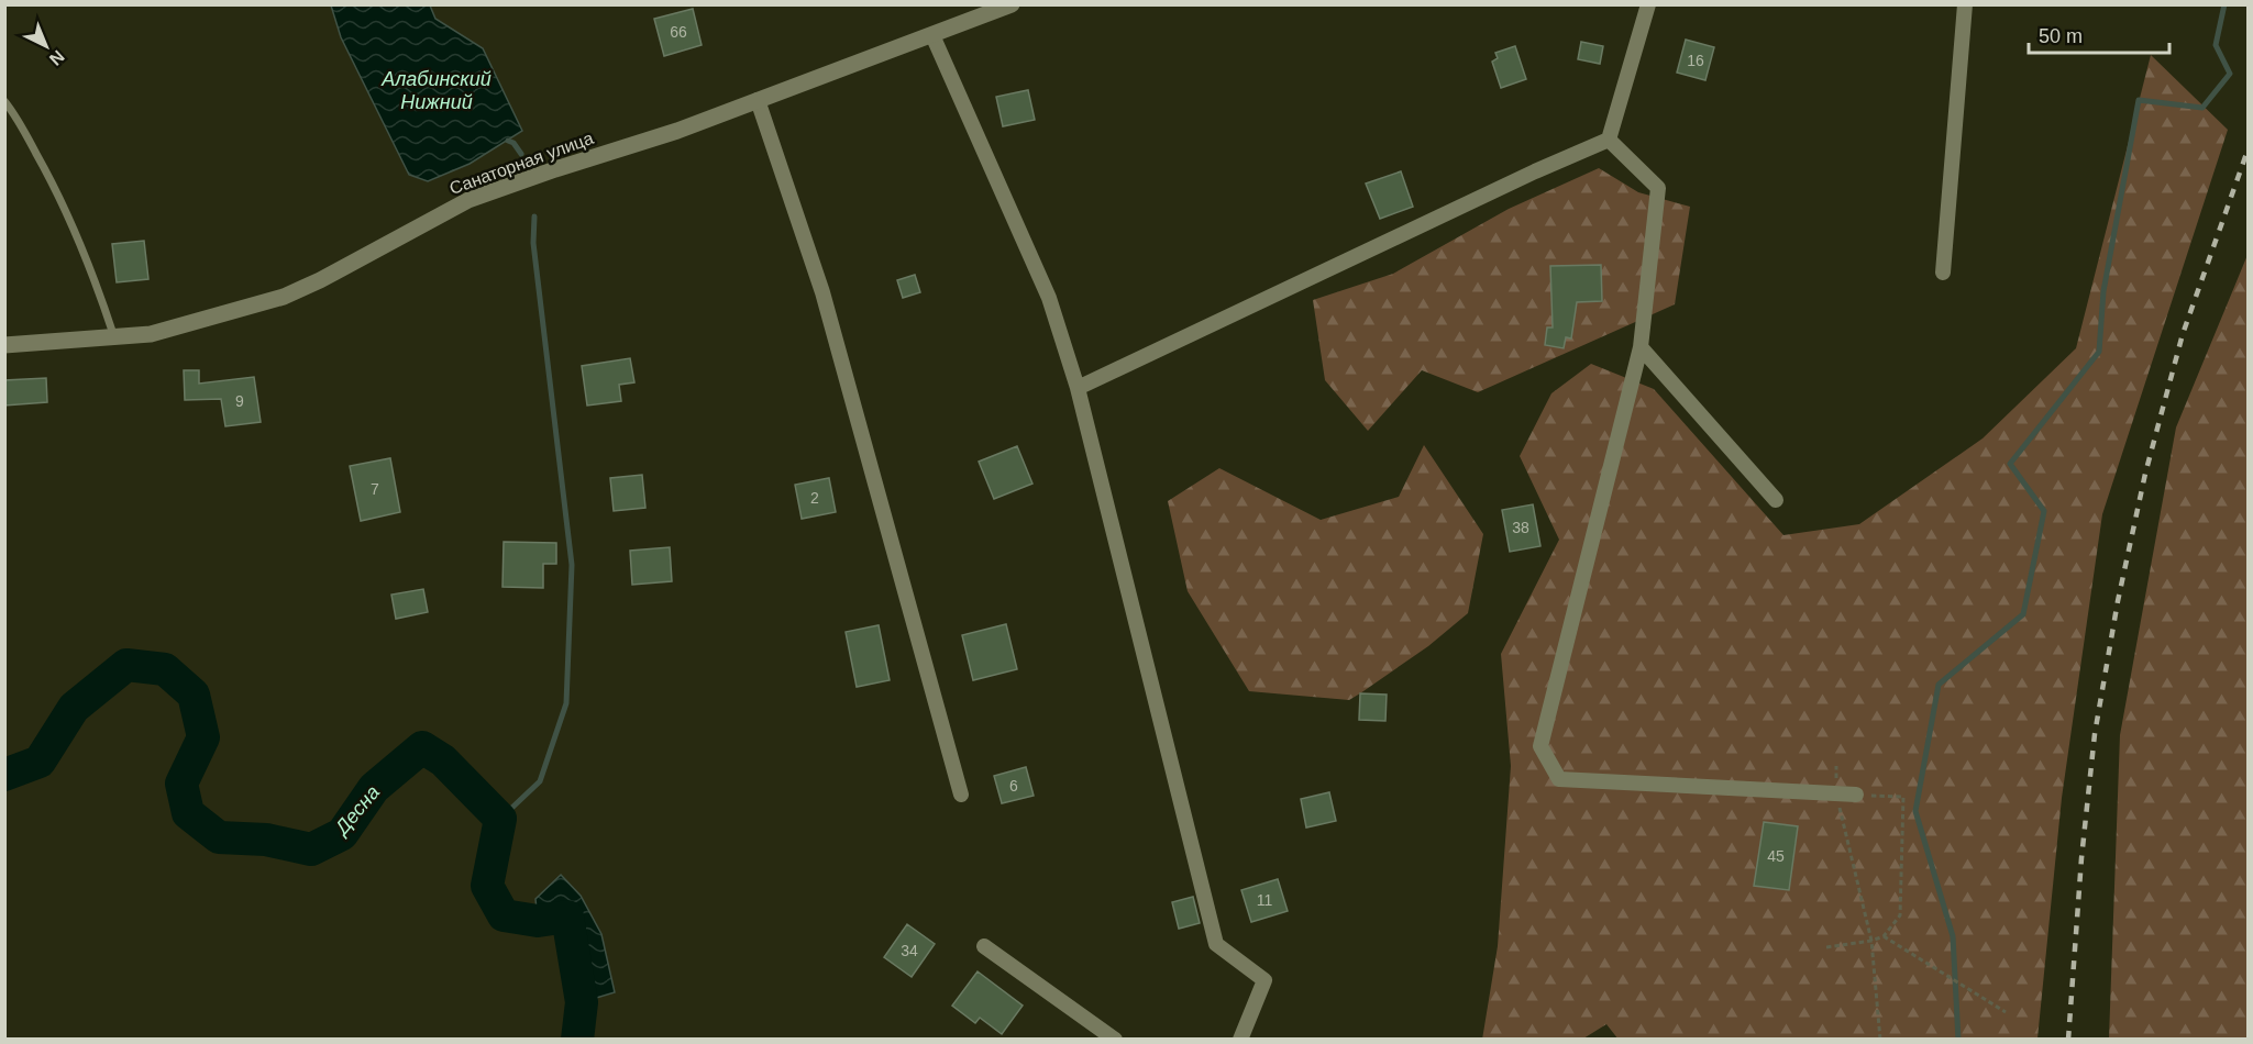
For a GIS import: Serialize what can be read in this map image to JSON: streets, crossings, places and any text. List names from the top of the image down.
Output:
{
  "streets": {
    "street": ["Санаторная улица"]
  },
  "water": ["Алабинский Нижний", "Десна"],
  "house_numbers": [
    "66",
    "16",
    "9",
    "7",
    "2",
    "38",
    "6",
    "45",
    "11",
    "34"
  ],
  "scale_bar": "50 m",
  "north": "bottom right"
}
